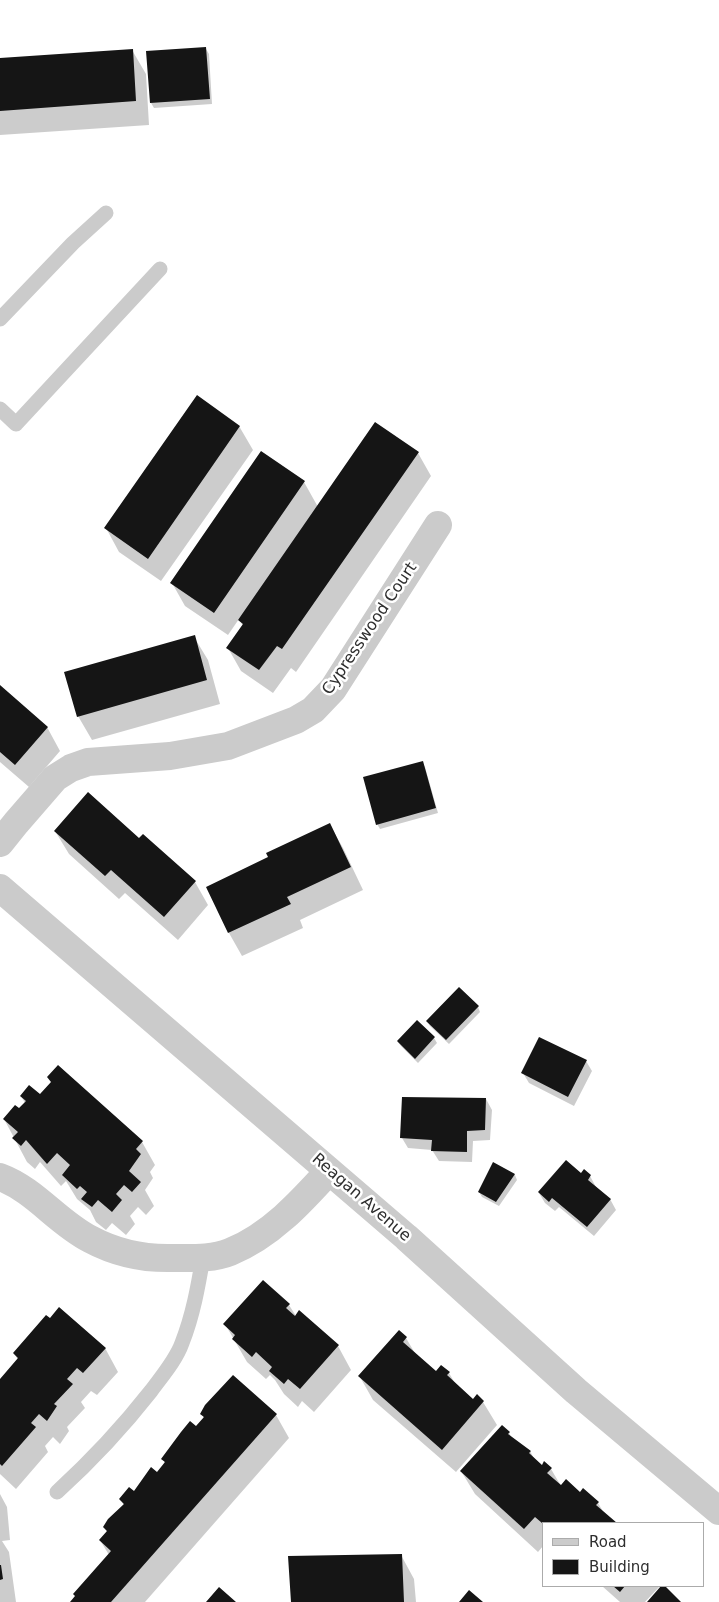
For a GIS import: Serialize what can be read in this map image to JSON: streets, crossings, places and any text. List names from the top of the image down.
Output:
{
  "streets": {
    "street": ["Cypresswood Court", "Reagan Avenue"]
  },
  "legend": ["Road", "Building"]
}
